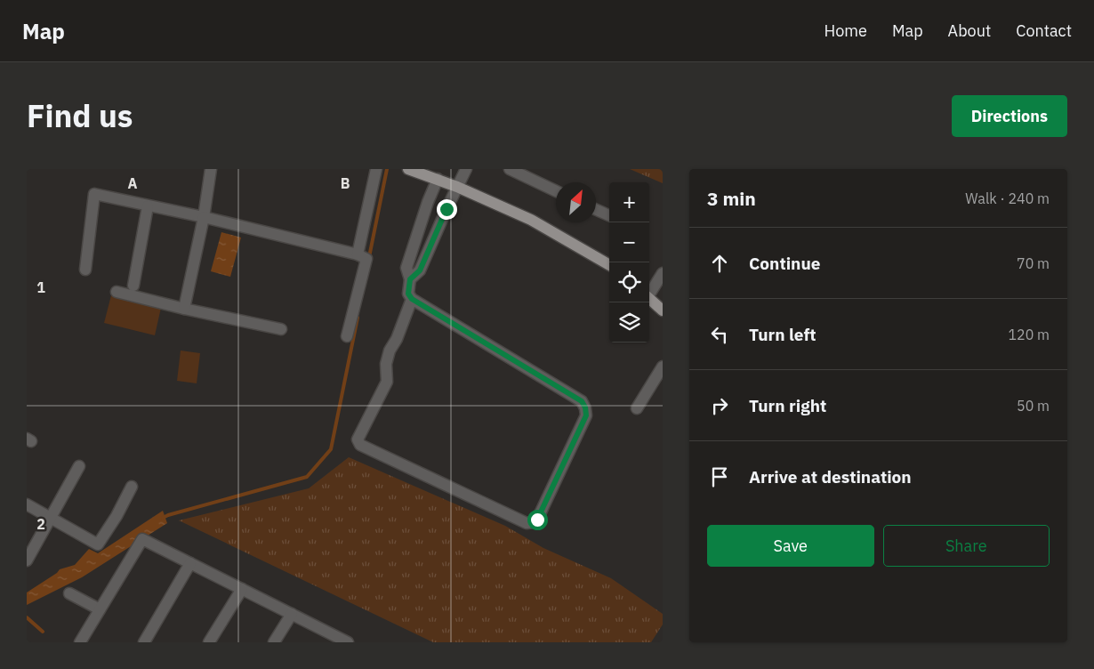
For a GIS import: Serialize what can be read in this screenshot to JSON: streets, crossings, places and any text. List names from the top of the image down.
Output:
{
  "north": "top right",
  "page": {
    "header": "Map",
    "nav": [
      "Home",
      "Map",
      "About",
      "Contact"
    ],
    "title": "Find us",
    "buttons": [
      "Directions",
      ["Save", "Share"]
    ],
    "heading": ["3 min", "Walk · 240 m"],
    "map_buttons": ["+", "−"],
    "list": [
      ["Continue", "70 m"],
      ["Turn left", "120 m"],
      ["Turn right", "50 m"],
      "Arrive at destination"
    ]
  },
  "grid": {
    "columns": ["A", "B"],
    "rows": ["1", "2"]
  }
}
